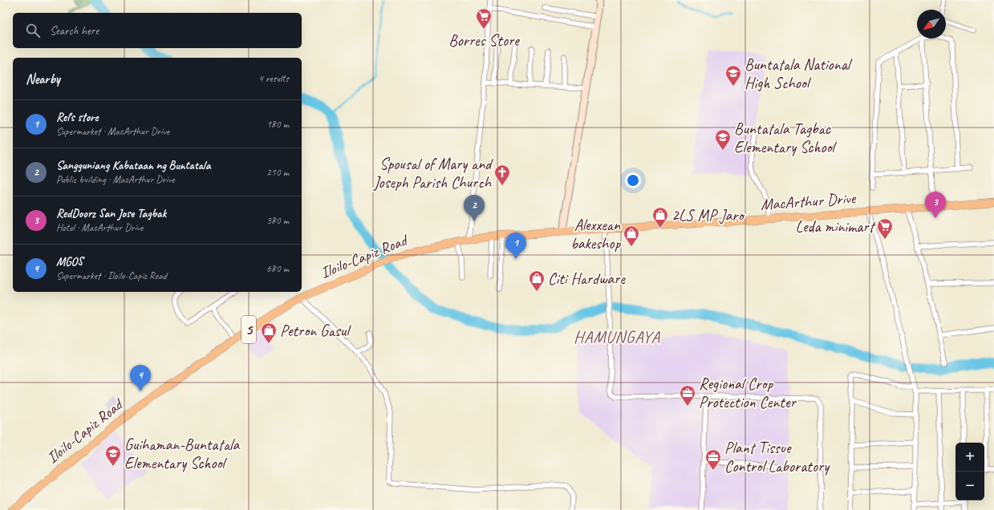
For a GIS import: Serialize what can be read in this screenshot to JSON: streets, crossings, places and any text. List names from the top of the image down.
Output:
{
  "streets": {
    "main road": ["MacArthur Drive", "Iloilo-Capiz Road", "5"]
  },
  "crossings": [
    ["MacArthur Drive", "Iloilo-Capiz Road"]
  ],
  "districts": ["HAMUNGAYA"],
  "places": {
    "supermarket": ["Borres Store", "Leda minimart"],
    "school or university": ["Buntatala National High School", "Buntatala Tagbac Elementary School", "Guihaman-Buntatala Elementary School"],
    "church": ["Spousal of Mary and Joseph Parish Church"],
    "shop": [
      "2LS MP Jaro",
      "Alexxean bakeshop",
      "Citi Hardware",
      "Petron Gasul"
    ],
    "office": ["Regional Crop Protection Center", "Plant Tissue Control Laboratory"]
  },
  "north": "bottom left",
  "page": {
    "search": "Search here",
    "heading": ["Nearby", "4 results"],
    "list": [
      {
        "mark": "1",
        "name": "Rel's store",
        "note": "Supermarket · MacArthur Drive",
        "value": "180 m"
      },
      {
        "mark": "2",
        "name": "Sangguniang Kabataan ng Buntatala",
        "note": "Public building · MacArthur Drive",
        "value": "210 m"
      },
      {
        "mark": "3",
        "name": "RedDoorz San Jose Tagbak",
        "note": "Hotel · MacArthur Drive",
        "value": "380 m"
      },
      {
        "mark": "4",
        "name": "MGOS",
        "note": "Supermarket · Iloilo-Capiz Road",
        "value": "680 m"
      }
    ],
    "pins": [
      "3",
      "2",
      "1",
      "4"
    ],
    "map_buttons": ["+", "−"]
  }
}
